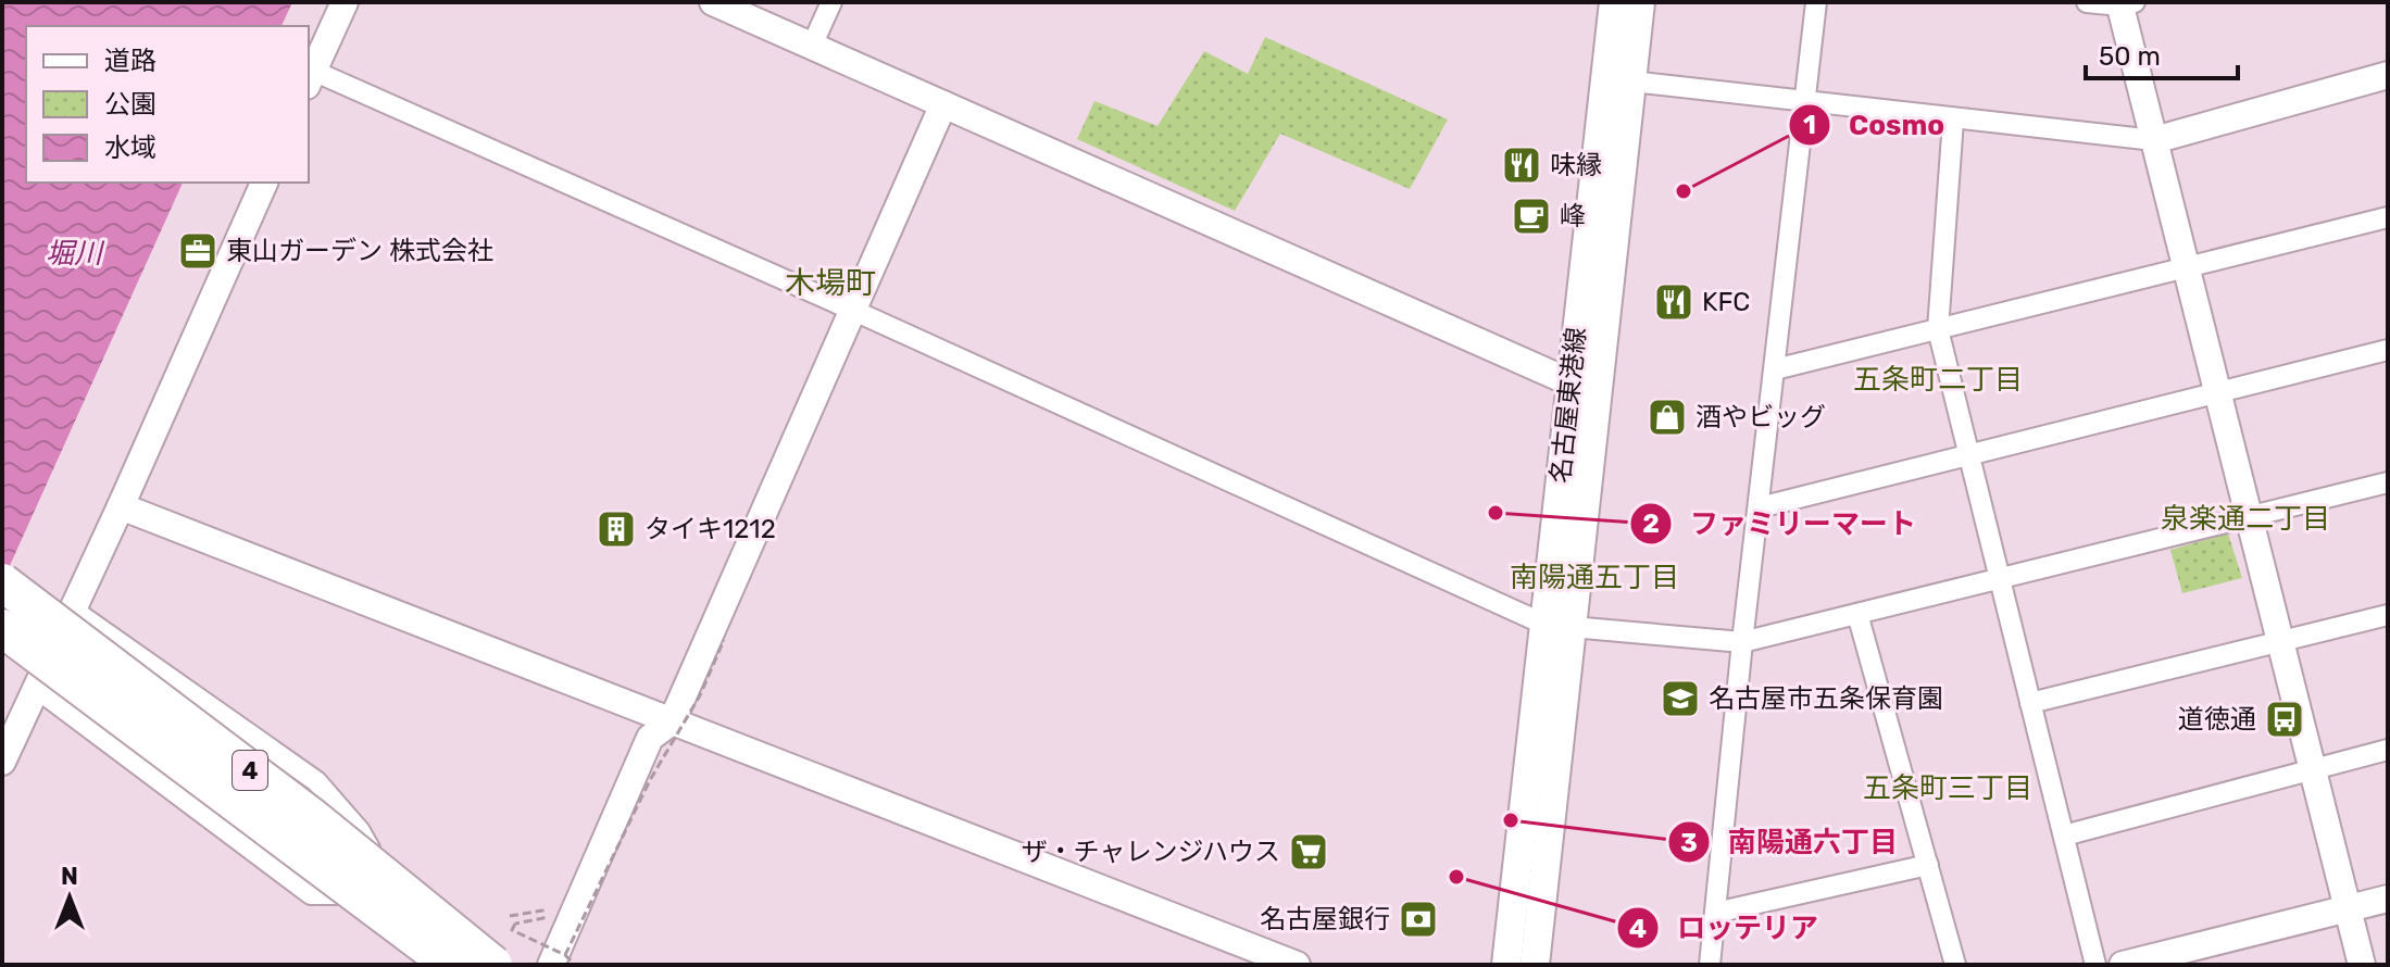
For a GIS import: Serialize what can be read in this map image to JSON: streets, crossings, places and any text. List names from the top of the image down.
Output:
{
  "streets": {
    "highway": ["4"],
    "main road": ["名古屋東港線"]
  },
  "districts": [
    "木場町",
    "五条町二丁目",
    "泉楽通二丁目",
    "南陽通五丁目",
    "五条町三丁目"
  ],
  "water": ["堀川"],
  "places": {
    "restaurant": ["味縁", "KFC"],
    "other": [
      "Cosmo",
      "ファミリーマート",
      "南陽通六丁目",
      "ロッテリア"
    ],
    "cafe": ["峰"],
    "office": ["東山ガーデン 株式会社"],
    "shop": ["酒やビッグ"],
    "building": ["タイキ1212"],
    "school or university": ["名古屋市五条保育園"],
    "bus stop": ["道徳通"],
    "supermarket": ["ザ・チャレンジハウス"],
    "bank": ["名古屋銀行"]
  },
  "legend": ["道路", "公園", "水域"],
  "scale_bar": "50 m",
  "north": "top"
}
